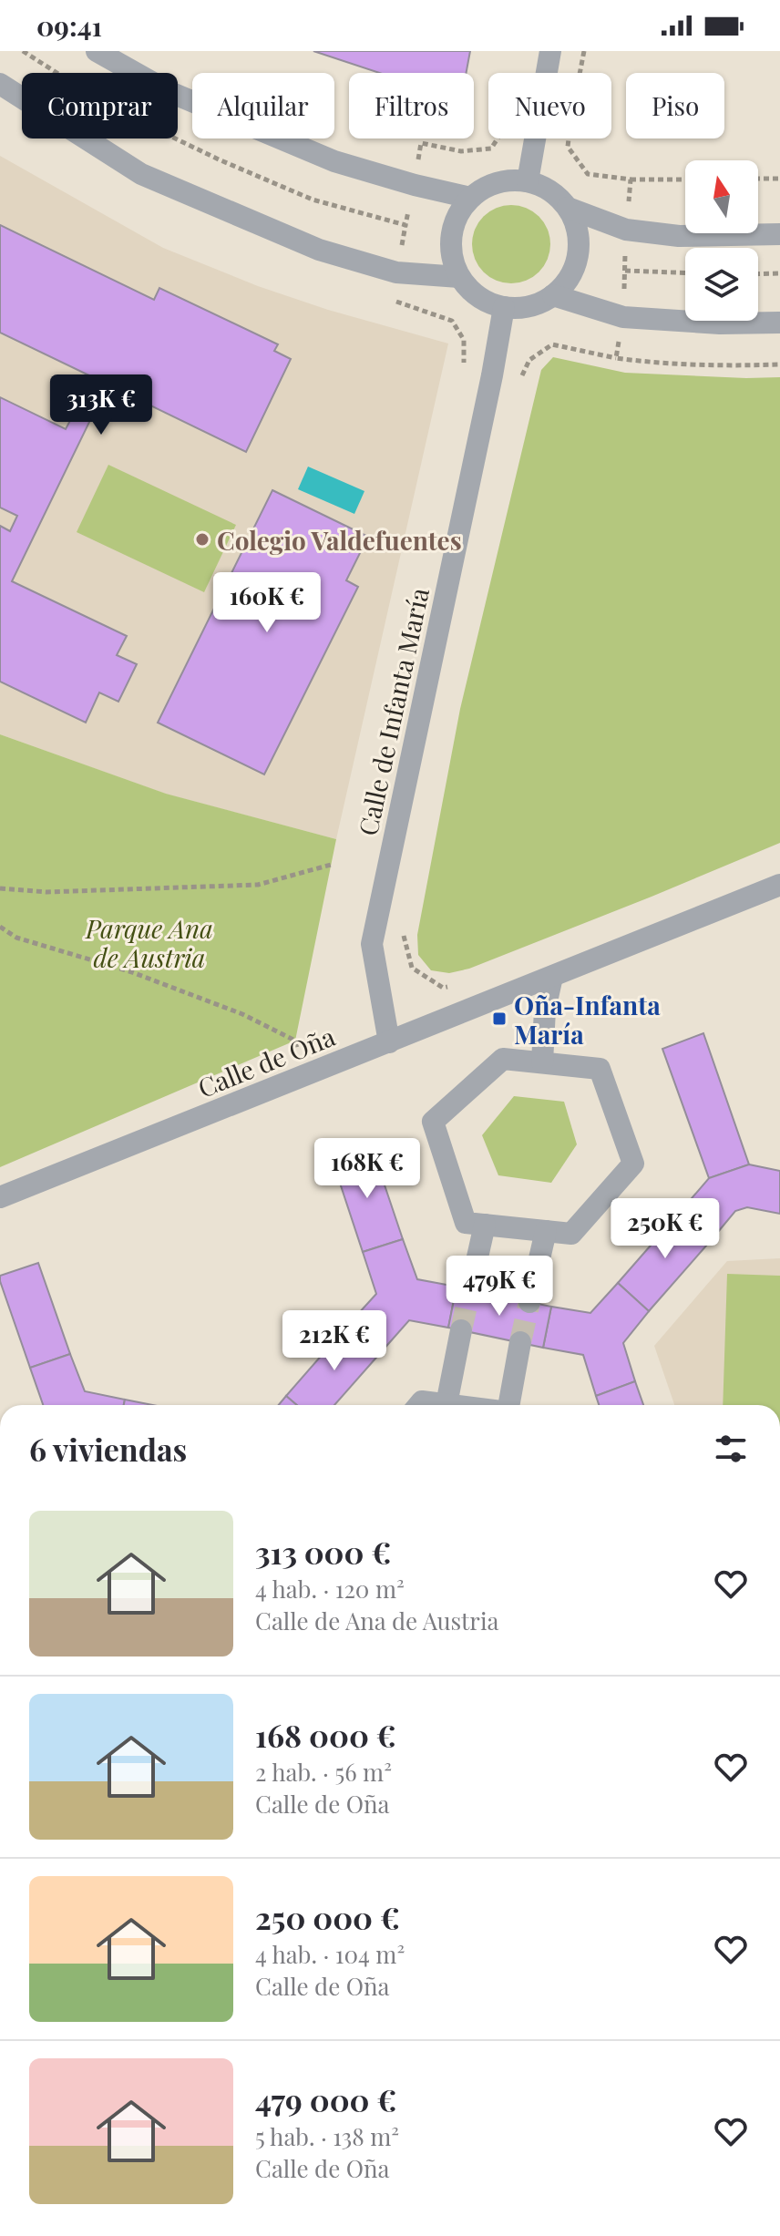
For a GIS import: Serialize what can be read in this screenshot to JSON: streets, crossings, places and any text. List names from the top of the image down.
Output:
{
  "streets": {
    "street": ["Calle de Infanta María", "Calle de Oña"]
  },
  "crossings": [
    ["Calle de Infanta María", "Calle de Oña"]
  ],
  "parks": ["Parque Ana de Austria"],
  "places": {
    "other": ["Colegio Valdefuentes"],
    "transit": ["Oña-Infanta María"]
  },
  "north": "top",
  "page": {
    "status": "09:41",
    "chip": [
      "Comprar",
      "Alquilar",
      "Filtros",
      "Nuevo",
      "Piso"
    ],
    "price": [
      "313K €",
      "160K €",
      "168K €",
      "250K €",
      "479K €",
      "212K €"
    ],
    "heading": "6 viviendas",
    "list": [
      {
        "name": "313 000 €",
        "note": "4 hab. · 120 m² · Calle de Ana de Austria"
      },
      {
        "name": "168 000 €",
        "note": "2 hab. · 56 m² · Calle de Oña"
      },
      {
        "name": "250 000 €",
        "note": "4 hab. · 104 m² · Calle de Oña"
      },
      {
        "name": "479 000 €",
        "note": "5 hab. · 138 m² · Calle de Oña"
      }
    ]
  }
}
